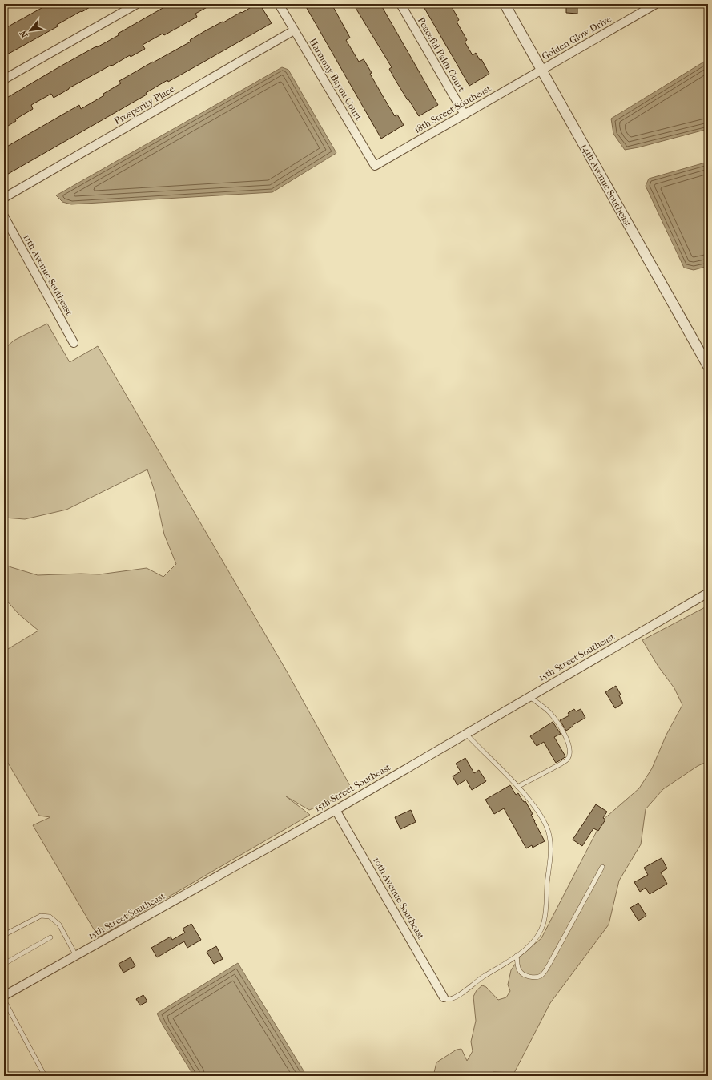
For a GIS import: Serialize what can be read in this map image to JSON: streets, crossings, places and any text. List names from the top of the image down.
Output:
{
  "streets": {
    "street": [
      "Golden Glow Drive",
      "Peaceful Palm Court",
      "Harmony Bayou Court",
      "Prosperity Place",
      "18th Street Southeast",
      "14th Avenue Southeast",
      "11th Avenue Southeast",
      "15th Street Southeast",
      "10th Avenue Southeast"
    ]
  },
  "crossings": [
    ["Golden Glow Drive", "18th Street Southeast"],
    ["Golden Glow Drive", "14th Avenue Southeast"],
    ["Peaceful Palm Court", "18th Street Southeast"],
    ["Harmony Bayou Court", "Prosperity Place"],
    ["Harmony Bayou Court", "18th Street Southeast"],
    ["18th Street Southeast", "14th Avenue Southeast"],
    ["15th Street Southeast", "10th Avenue Southeast"]
  ],
  "north": "bottom left"
}
